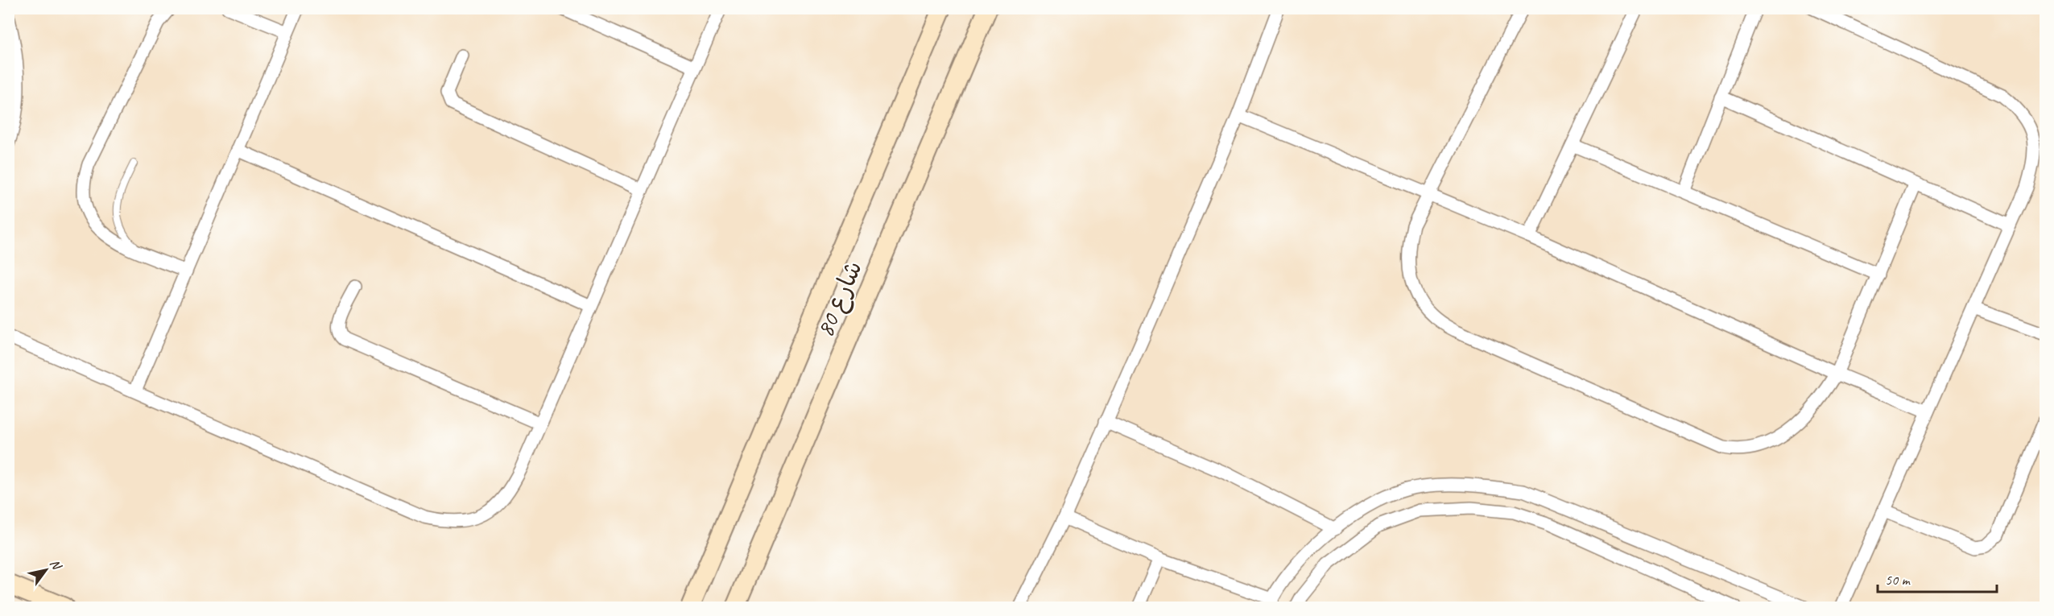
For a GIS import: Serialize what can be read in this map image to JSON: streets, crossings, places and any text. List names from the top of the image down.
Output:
{
  "streets": {
    "street": ["شارع 80"]
  },
  "scale_bar": "50 m",
  "north": "top right"
}
